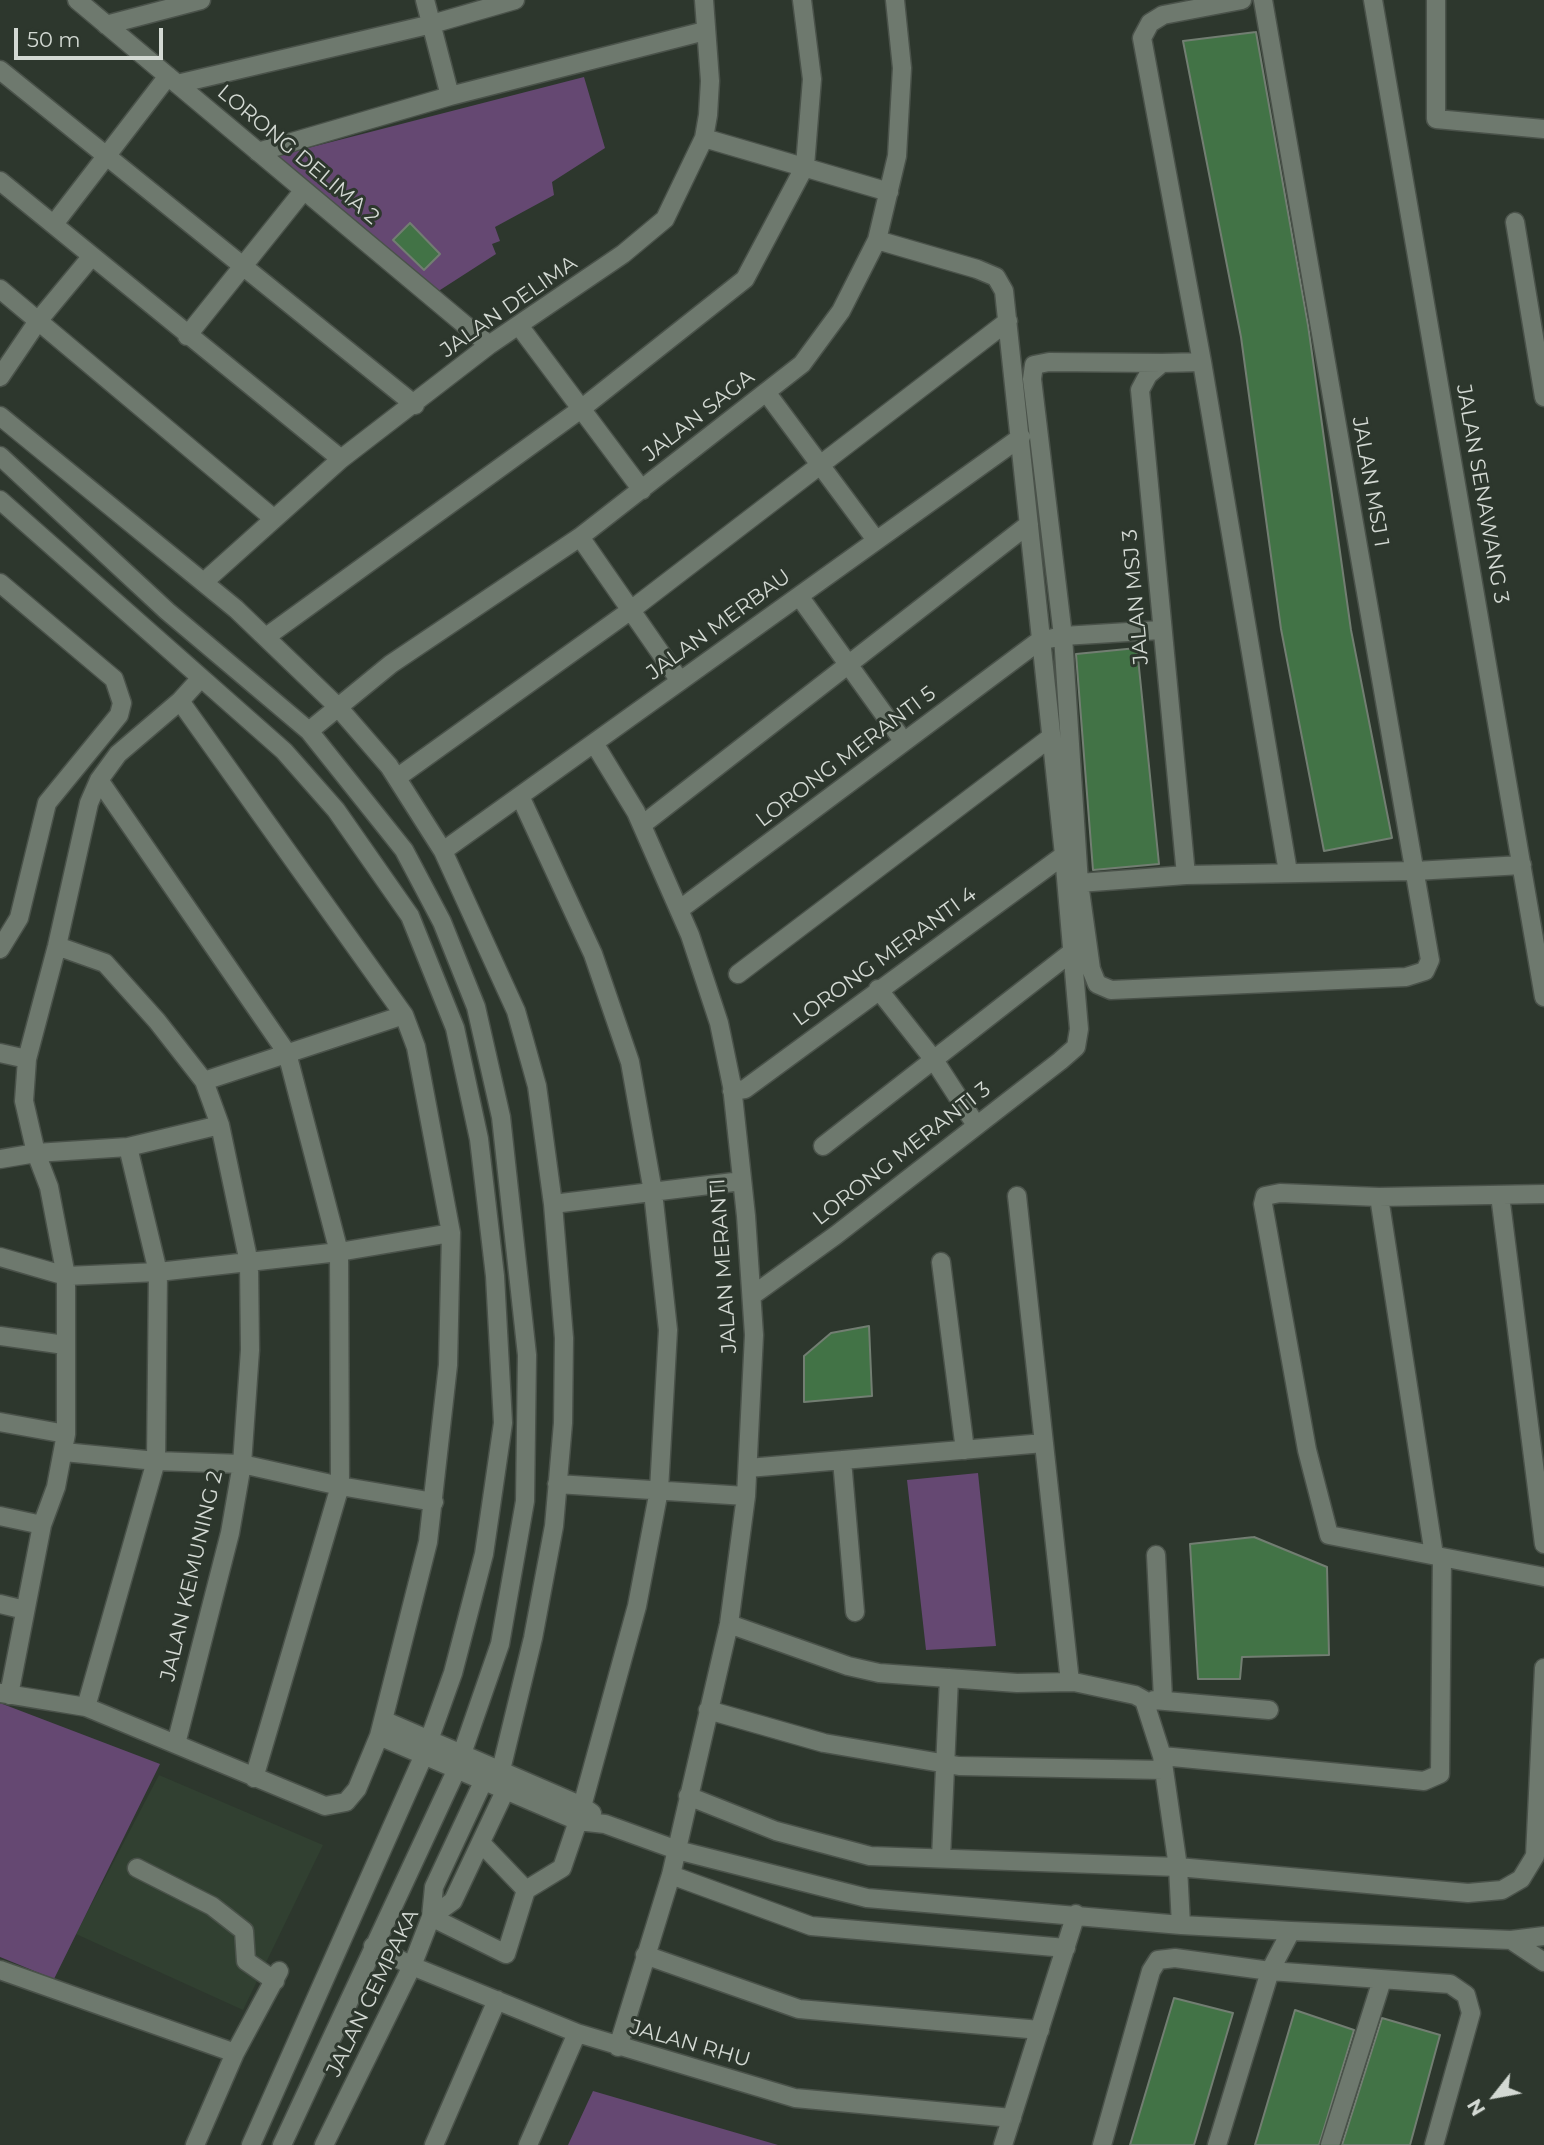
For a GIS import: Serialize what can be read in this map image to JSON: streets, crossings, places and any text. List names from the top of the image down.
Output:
{
  "streets": {
    "street": [
      "LORONG DELIMA 2",
      "JALAN DELIMA",
      "JALAN SAGA",
      "JALAN MSJ 1",
      "JALAN SENAWANG 3",
      "JALAN MSJ 3",
      "JALAN MERBAU",
      "LORONG MERANTI 5",
      "LORONG MERANTI 4",
      "LORONG MERANTI 3",
      "JALAN MERANTI",
      "JALAN KEMUNING 2",
      "JALAN CEMPAKA",
      "JALAN RHU"
    ]
  },
  "crossings": [
    ["LORONG DELIMA 2", "JALAN DELIMA"],
    ["JALAN MERBAU", "JALAN MERANTI"],
    ["LORONG MERANTI 5", "JALAN MERANTI"],
    ["LORONG MERANTI 4", "JALAN MERANTI"],
    ["LORONG MERANTI 3", "JALAN MERANTI"],
    ["JALAN MERANTI", "JALAN RHU"],
    ["JALAN CEMPAKA", "JALAN RHU"]
  ],
  "scale_bar": "50 m",
  "north": "bottom left"
}
